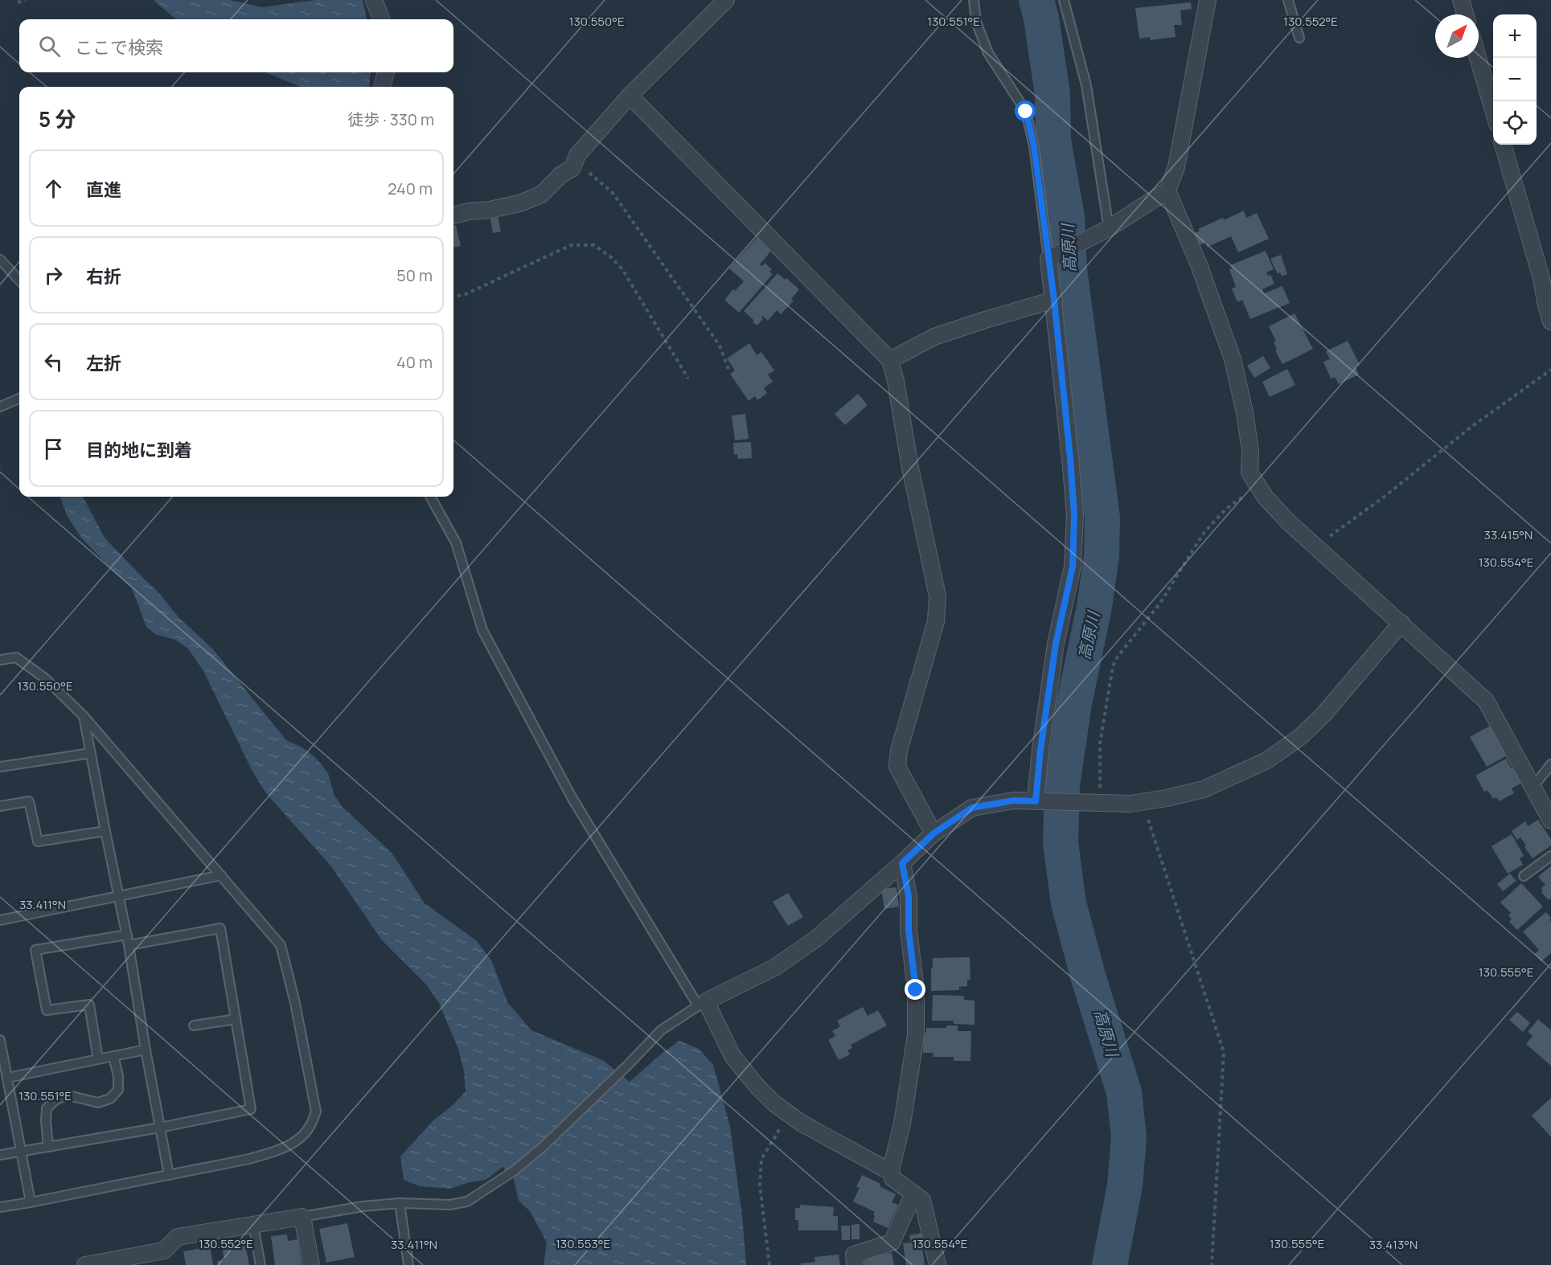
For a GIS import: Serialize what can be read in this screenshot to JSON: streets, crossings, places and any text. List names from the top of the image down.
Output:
{
  "water": ["高原川"],
  "north": "top right",
  "page": {
    "map_buttons": ["+", "−"],
    "search": "ここで検索",
    "heading": ["5 分", "徒歩 · 330 m"],
    "list": [
      ["直進", "240 m"],
      ["右折", "50 m"],
      ["左折", "40 m"],
      "目的地に到着"
    ]
  },
  "coordinates": [
    "130.550°E",
    "130.551°E",
    "130.552°E",
    "33.415°N",
    "130.554°E",
    "33.411°N",
    "130.555°E",
    "130.553°E",
    "33.413°N"
  ]
}
